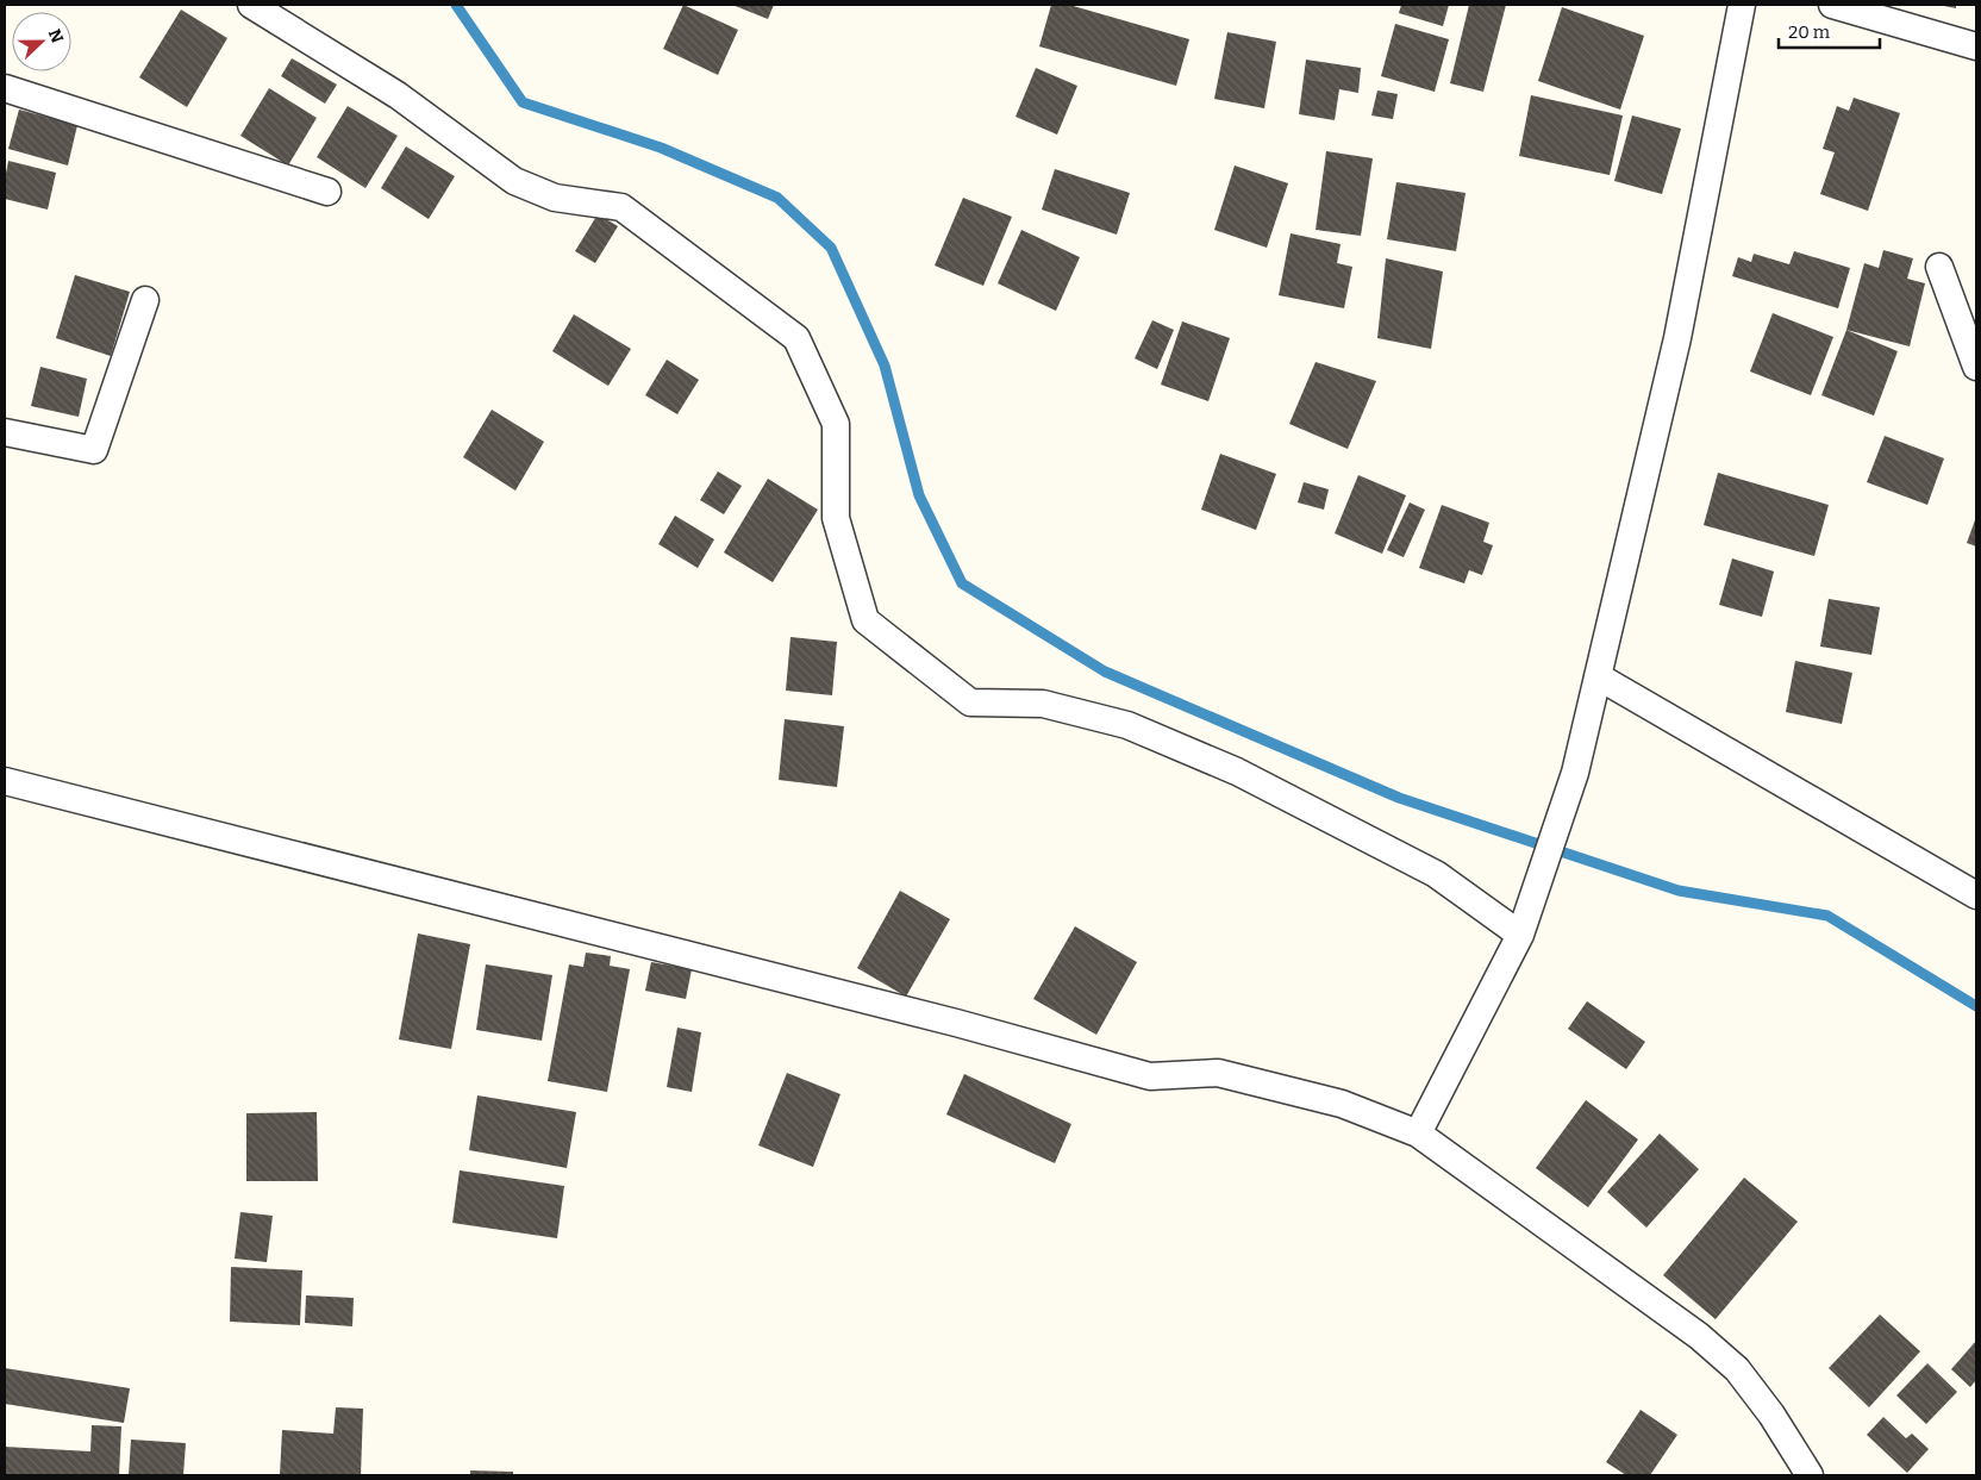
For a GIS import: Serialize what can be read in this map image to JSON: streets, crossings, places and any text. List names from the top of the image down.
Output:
{
  "scale_bar": "20 m",
  "north": "right"
}
